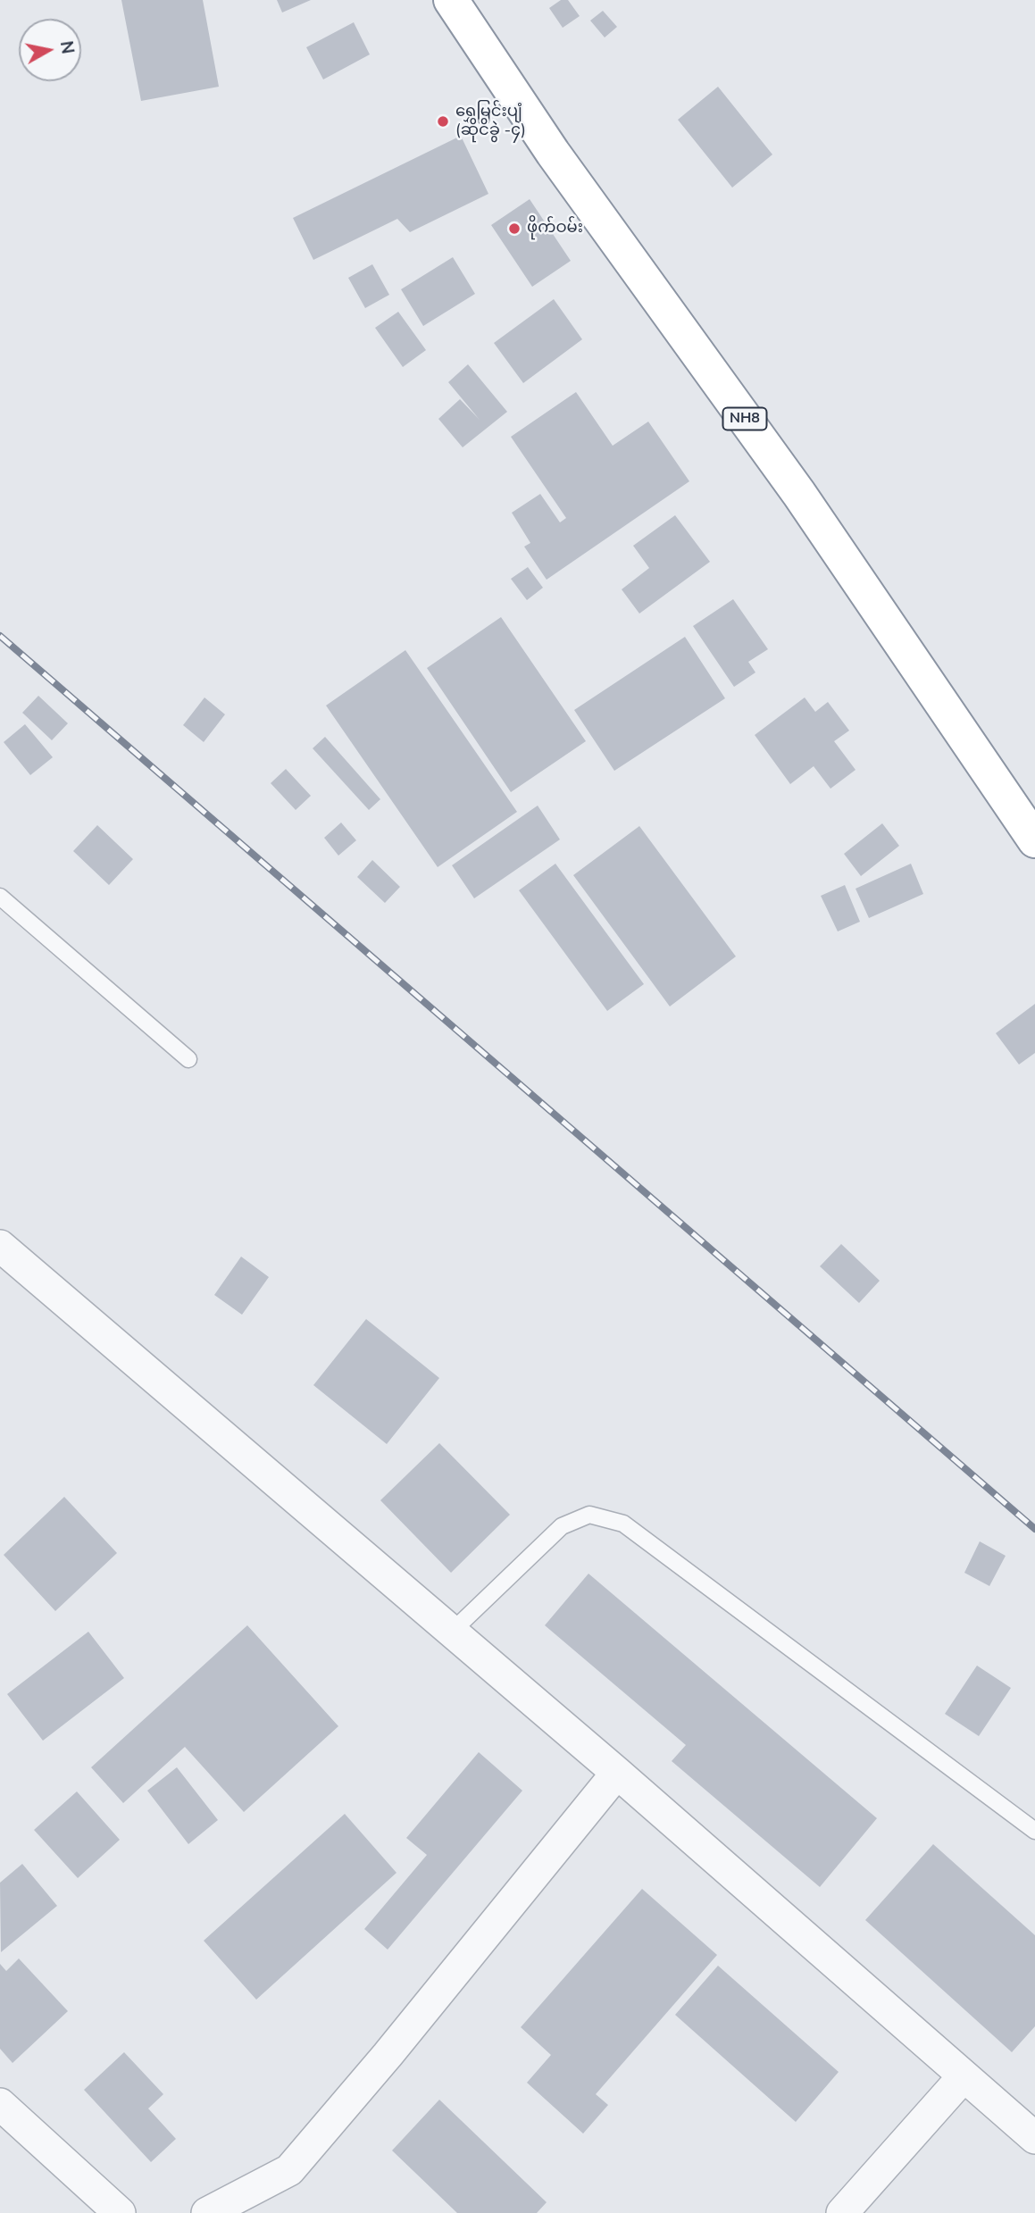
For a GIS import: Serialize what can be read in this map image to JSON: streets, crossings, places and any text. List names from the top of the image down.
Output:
{
  "streets": {
    "highway": ["NH8"]
  },
  "places": ["ရွှေမြင်းပျံ (ဆိုငိခွဲ -၄)", "ဖိုက်ဝမ်း"],
  "north": "right"
}
